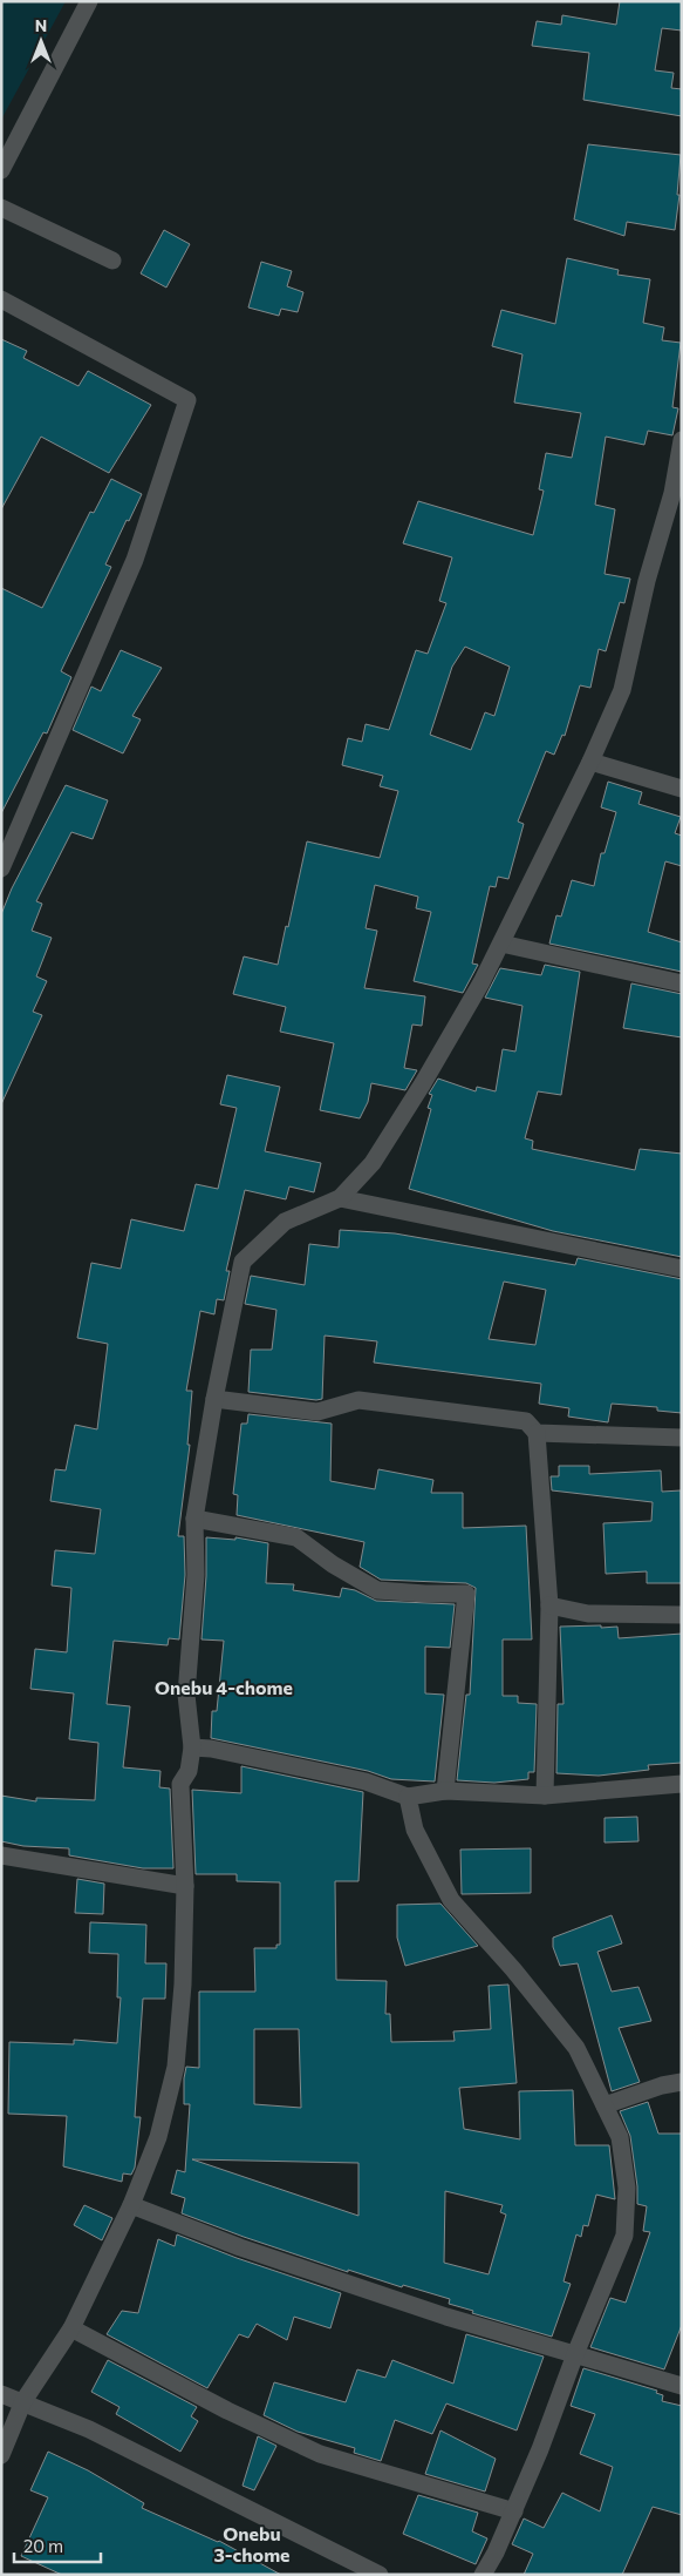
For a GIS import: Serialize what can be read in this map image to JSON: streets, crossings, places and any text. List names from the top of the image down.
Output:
{
  "districts": ["Onebu 4-chome", "Onebu 3-chome"],
  "scale_bar": "20 m",
  "north": "top"
}
